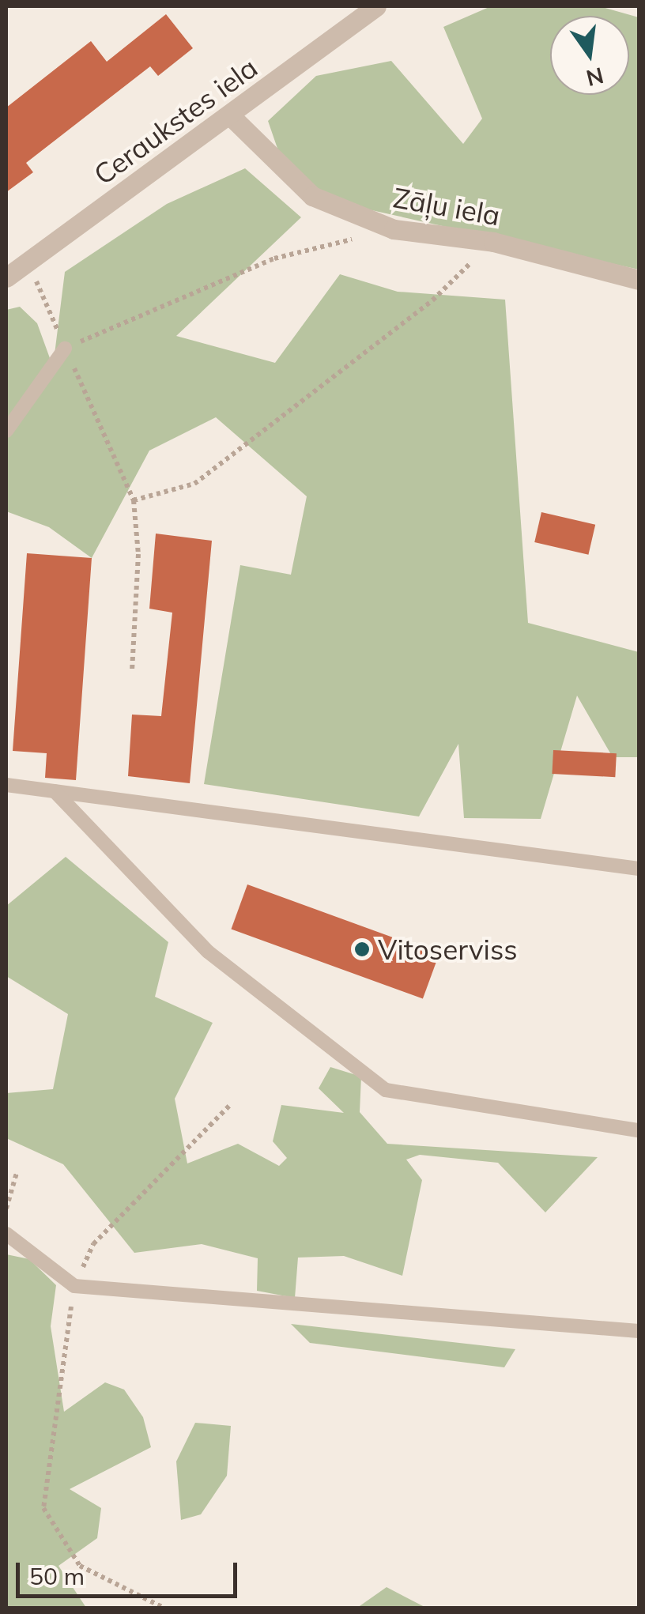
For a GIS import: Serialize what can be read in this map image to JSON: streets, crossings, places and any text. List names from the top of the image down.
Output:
{
  "streets": {
    "street": ["Ceraukstes iela", "Zāļu iela"]
  },
  "crossings": [
    ["Ceraukstes iela", "Zāļu iela"]
  ],
  "places": ["Vitoserviss"],
  "scale_bar": "50 m",
  "north": "bottom"
}
